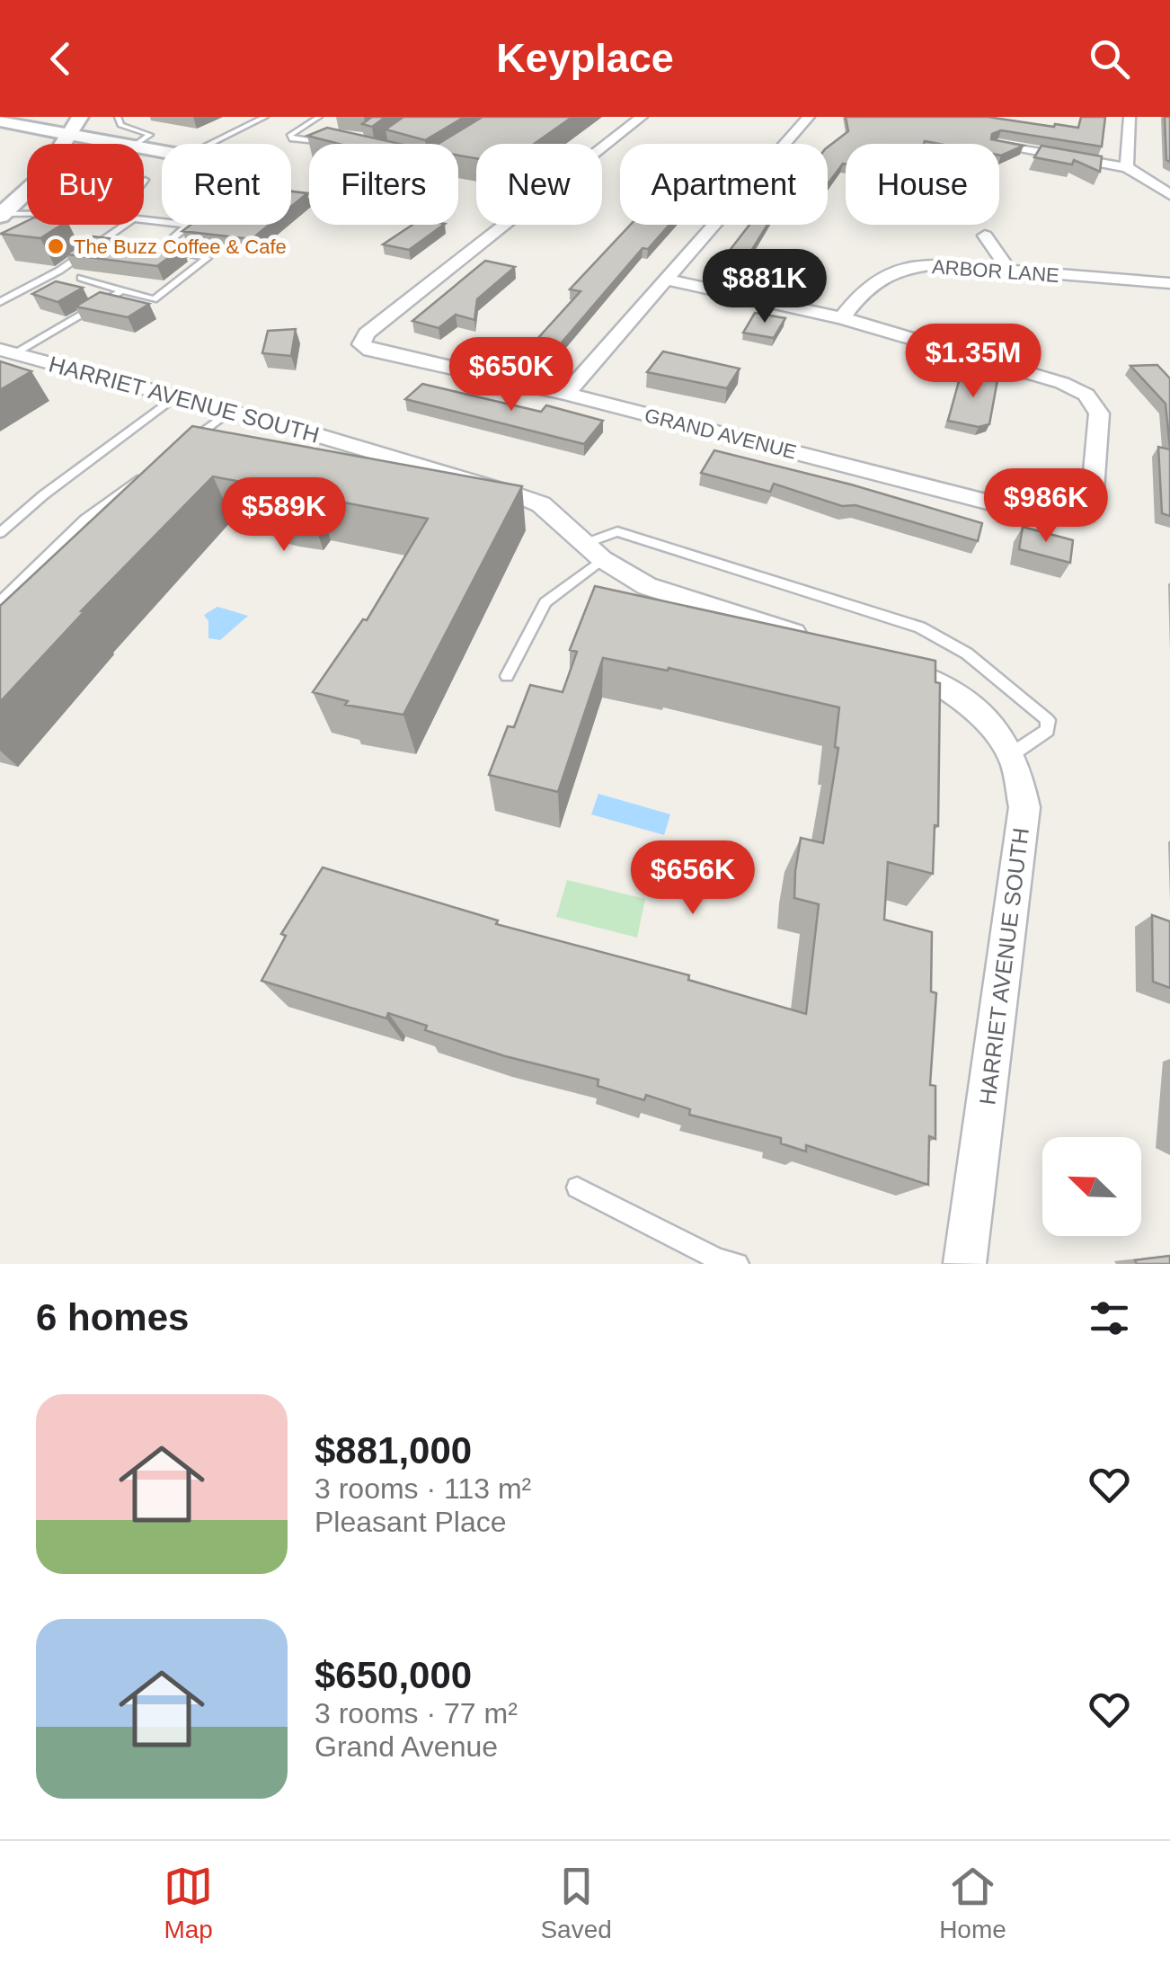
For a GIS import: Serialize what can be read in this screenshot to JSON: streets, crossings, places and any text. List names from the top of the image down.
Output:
{
  "streets": {
    "street": ["ARBOR LANE", "HARRIET AVENUE SOUTH", "GRAND AVENUE"]
  },
  "crossings": [
    ["ARBOR LANE", "GRAND AVENUE"]
  ],
  "places": ["The Buzz Coffee & Cafe"],
  "north": "top left",
  "page": {
    "header": "Keyplace",
    "chip": [
      "Buy",
      "Rent",
      "Filters",
      "New",
      "Apartment",
      "House"
    ],
    "price": [
      "$881K",
      "$1.35M",
      "$650K",
      "$986K",
      "$589K",
      "$656K"
    ],
    "heading": "6 homes",
    "list": [
      {
        "name": "$881,000",
        "note": "3 rooms · 113 m² · Pleasant Place"
      },
      {
        "name": "$650,000",
        "note": "3 rooms · 77 m² · Grand Avenue"
      }
    ],
    "tabs": ["Map", "Saved", "Home"]
  }
}
